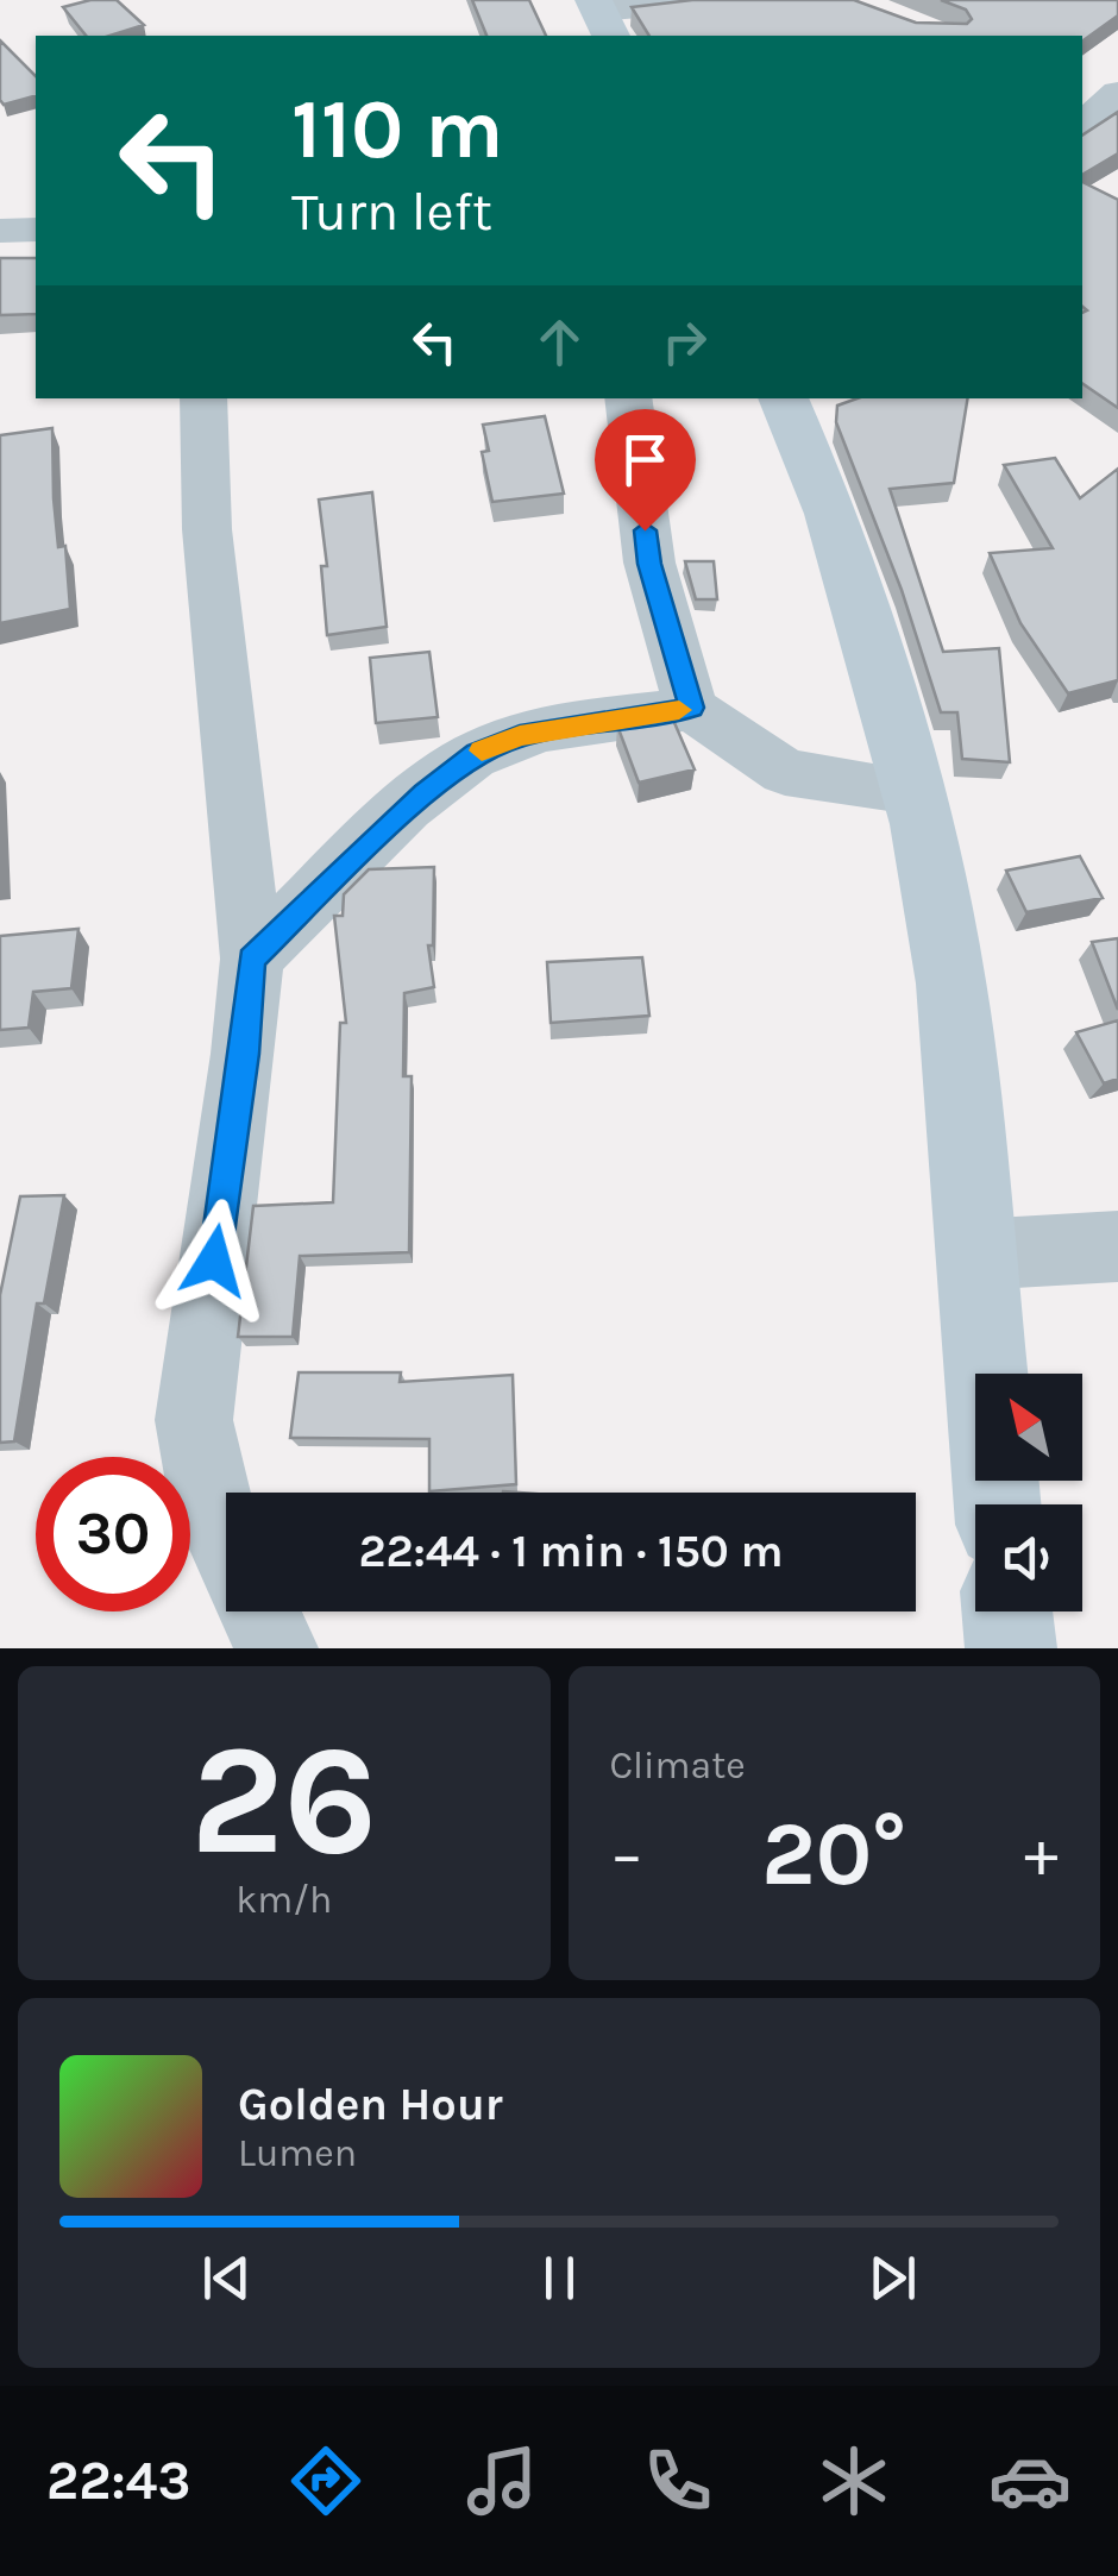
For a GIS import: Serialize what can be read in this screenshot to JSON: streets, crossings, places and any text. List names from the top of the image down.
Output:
{
  "north": "top left",
  "page": {
    "turn": ["110 m", "Turn left"],
    "limit": "30",
    "trip": "22:44 · 1 min · 150 m",
    "tile": [
      ["26", "km/h"],
      "Climate"
    ],
    "heat": ["−", "20°", "+"],
    "song": ["Golden Hour", "Lumen"],
    "tabs": "22:43"
  }
}
